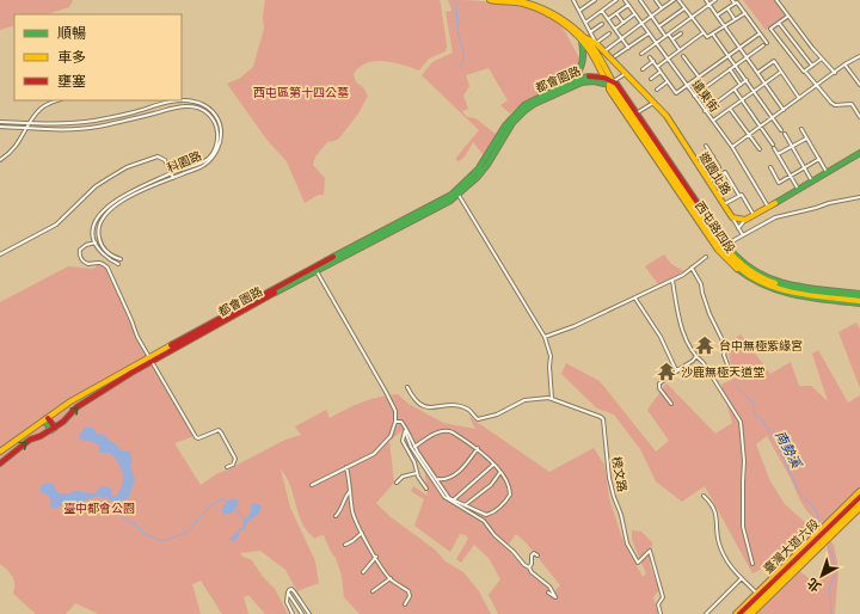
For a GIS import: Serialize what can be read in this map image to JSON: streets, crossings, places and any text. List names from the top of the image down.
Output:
{
  "streets": {
    "street": [
      "都會園路",
      "遠東街",
      "科園路",
      "遊園北路",
      "西屯路四段",
      "榜文路",
      "臺灣大道六段"
    ]
  },
  "crossings": [
    ["都會園路", "西屯路四段"],
    ["遊園北路", "西屯路四段"]
  ],
  "water": ["南勢溪"],
  "parks": ["西屯區第十四公墓", "臺中都會公園"],
  "places": {
    "temple": ["台中無極紫緣宮", "沙鹿無極天道堂"]
  },
  "legend": ["順暢", "車多", "壅塞"],
  "north": "bottom left"
}
